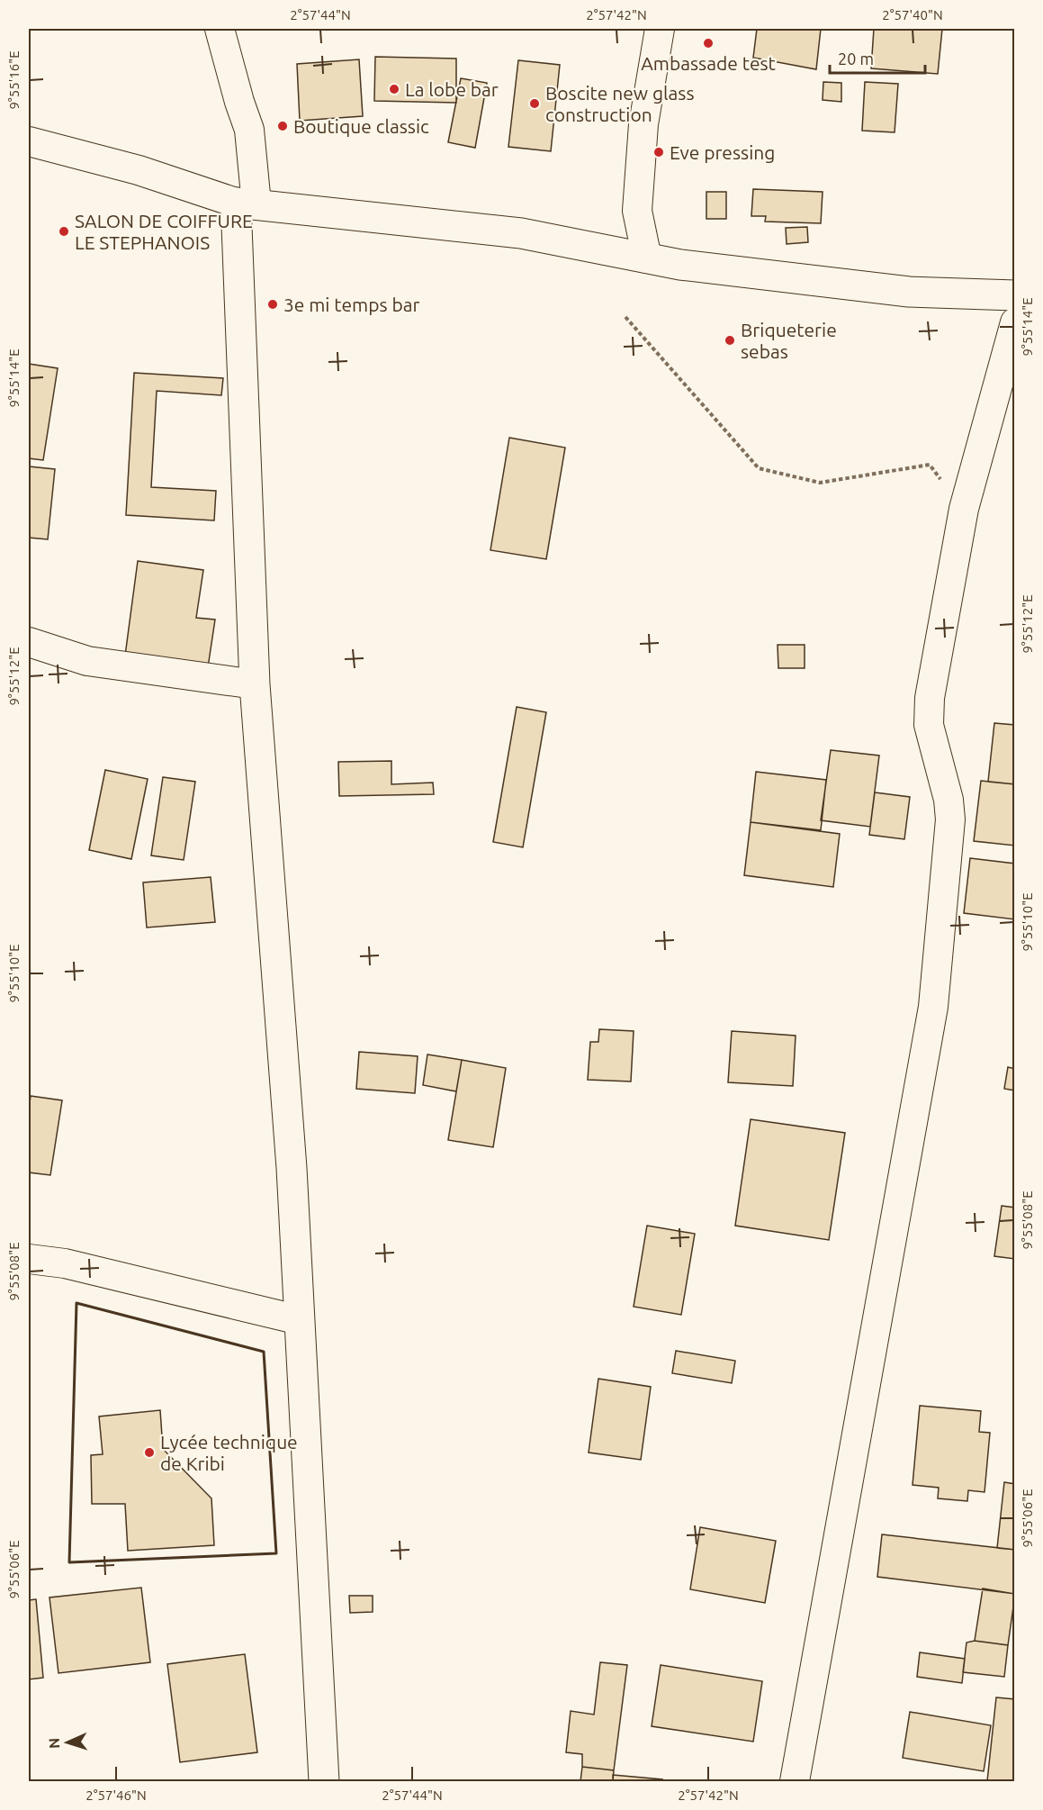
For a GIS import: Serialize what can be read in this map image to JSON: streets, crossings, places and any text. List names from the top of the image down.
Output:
{
  "places": [
    "Ambassade test",
    "La lobe bar",
    "Boscite new glass construction",
    "Boutique classic",
    "Eve pressing",
    "SALON DE COIFFURE LE STEPHANOIS",
    "3e mi temps bar",
    "Briqueterie sebas",
    "Lycée technique de Kribi"
  ],
  "scale_bar": "20 m",
  "north": "left",
  "coordinates": [
    "2°57'44\"N",
    "2°57'42\"N",
    "2°57'40\"N",
    "9°55'16\"E",
    "9°55'14\"E",
    "9°55'12\"E",
    "9°55'10\"E",
    "9°55'08\"E",
    "9°55'06\"E",
    "2°57'46\"N"
  ]
}
